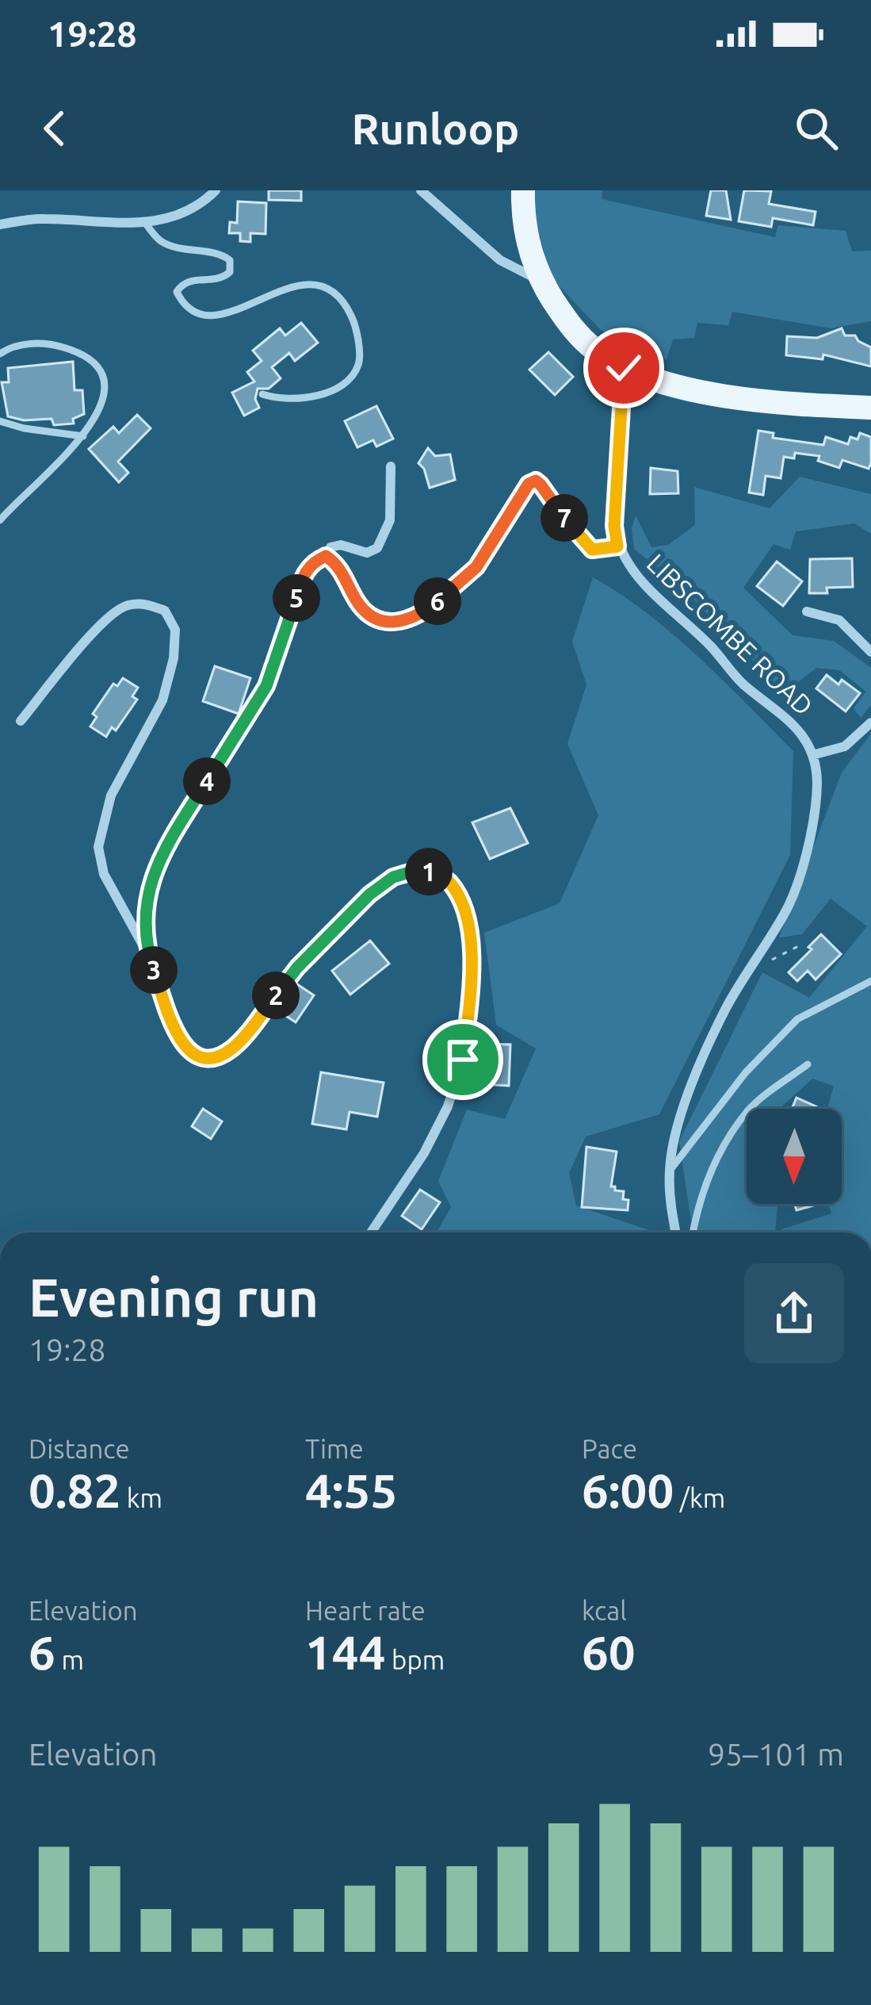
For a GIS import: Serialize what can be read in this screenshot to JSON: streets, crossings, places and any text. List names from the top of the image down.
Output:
{
  "streets": {
    "street": ["LIBSCOMBE ROAD"]
  },
  "north": "bottom",
  "page": {
    "status": "19:28",
    "header": "Runloop",
    "pins": [
      "7",
      "5",
      "6",
      "4",
      "1",
      "3",
      "2"
    ],
    "heading": ["Evening run", "19:28"],
    "stats": [
      ["Distance", "0.82 km"],
      ["Time", "4:55"],
      ["Pace", "6:00 /km"],
      ["Elevation", "6 m"],
      ["Heart rate", "144 bpm"],
      ["kcal", "60"]
    ],
    "chart": ["Elevation", "95–101 m"]
  }
}
